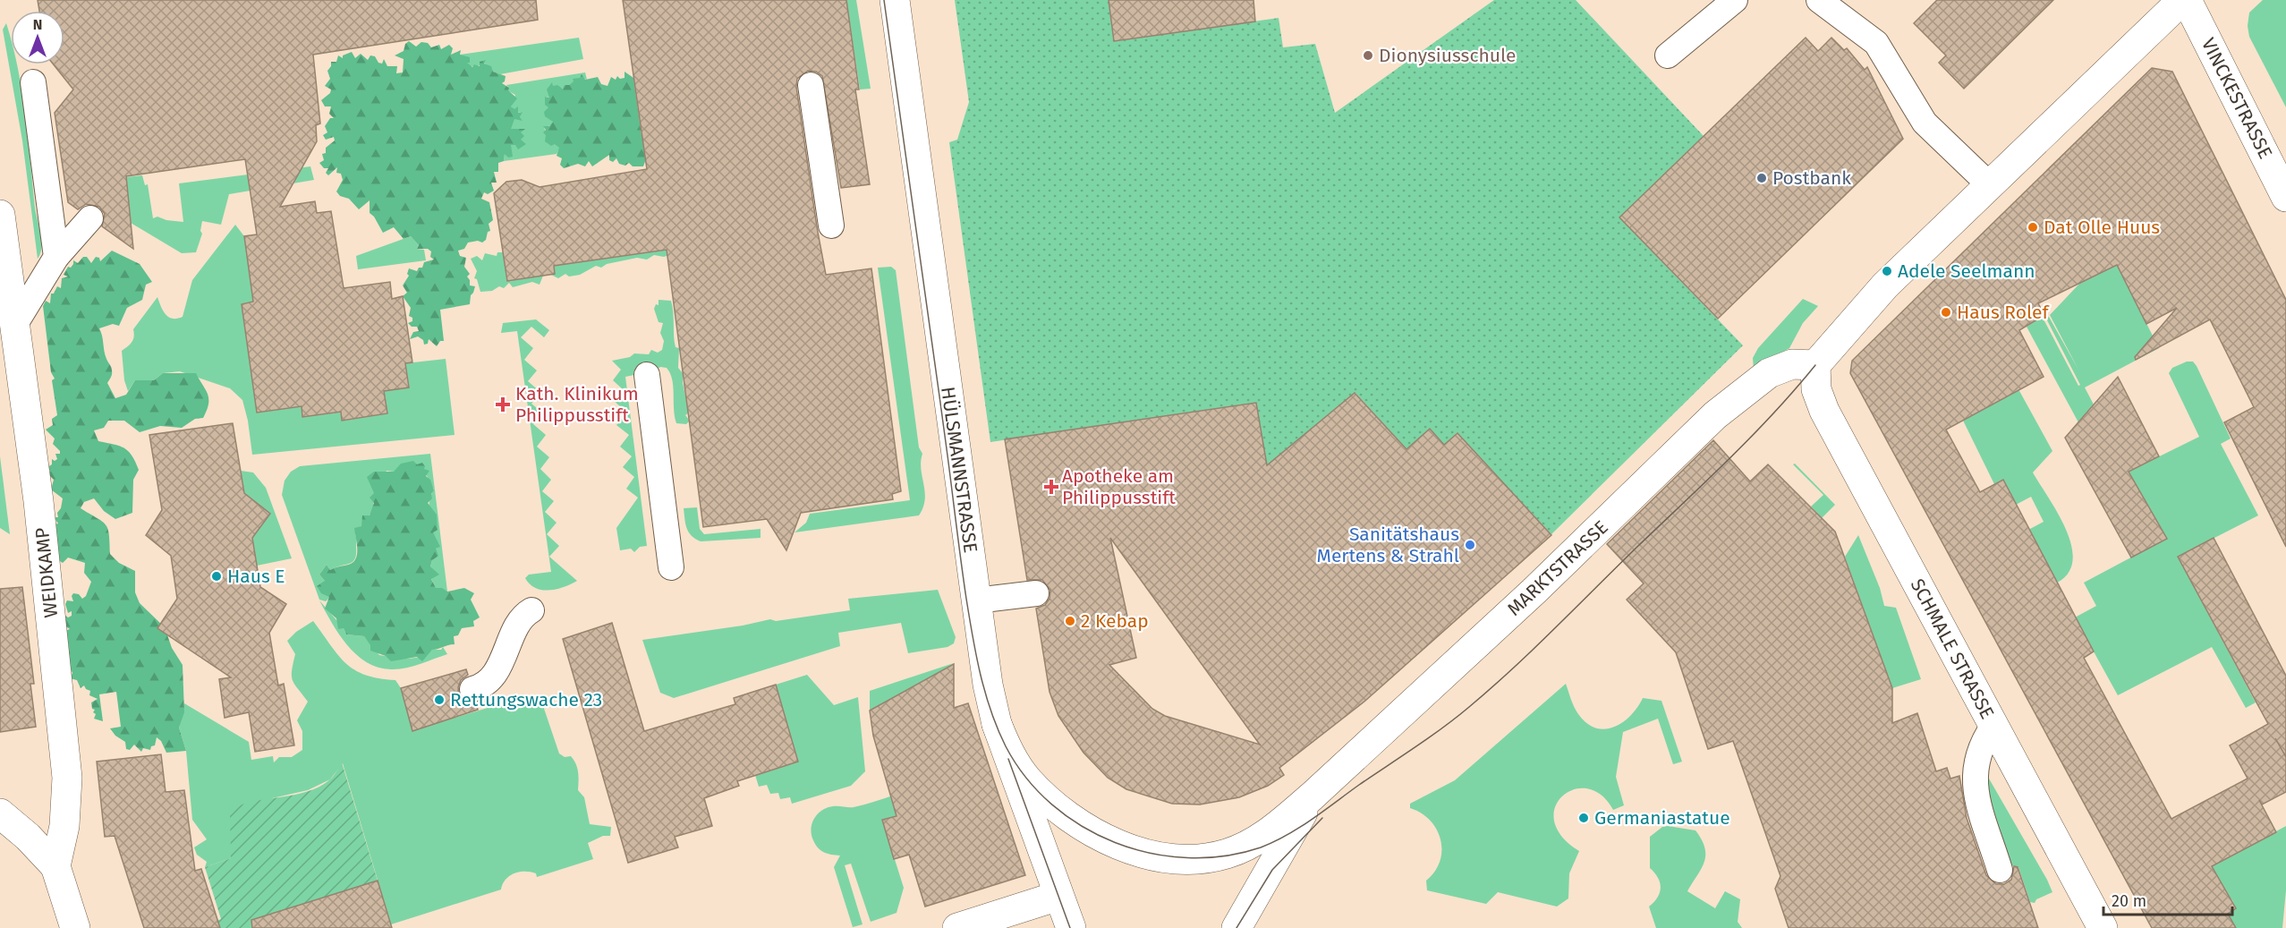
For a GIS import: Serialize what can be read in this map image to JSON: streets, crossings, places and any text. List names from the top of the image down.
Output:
{
  "streets": {
    "street": [
      "VINCKESTRASSE",
      "HÜLSMANNSTRASSE",
      "MARKTSTRASSE",
      "WEIDKAMP",
      "SCHMALE STRASSE"
    ]
  },
  "crossings": [
    ["HÜLSMANNSTRASSE", "MARKTSTRASSE"],
    ["MARKTSTRASSE", "SCHMALE STRASSE"]
  ],
  "places": {
    "other": [
      "Dionysiusschule",
      "Postbank",
      "Dat Olle Huus",
      "Adele Seelmann",
      "Haus Rolef",
      "Sanitätshaus Mertens & Strahl",
      "Haus E",
      "2 Kebap",
      "Rettungswache 23",
      "Germaniastatue"
    ],
    "health": ["Kath. Klinikum Philippusstift", "Apotheke am Philippusstift"]
  },
  "scale_bar": "20 m",
  "north": "top"
}
